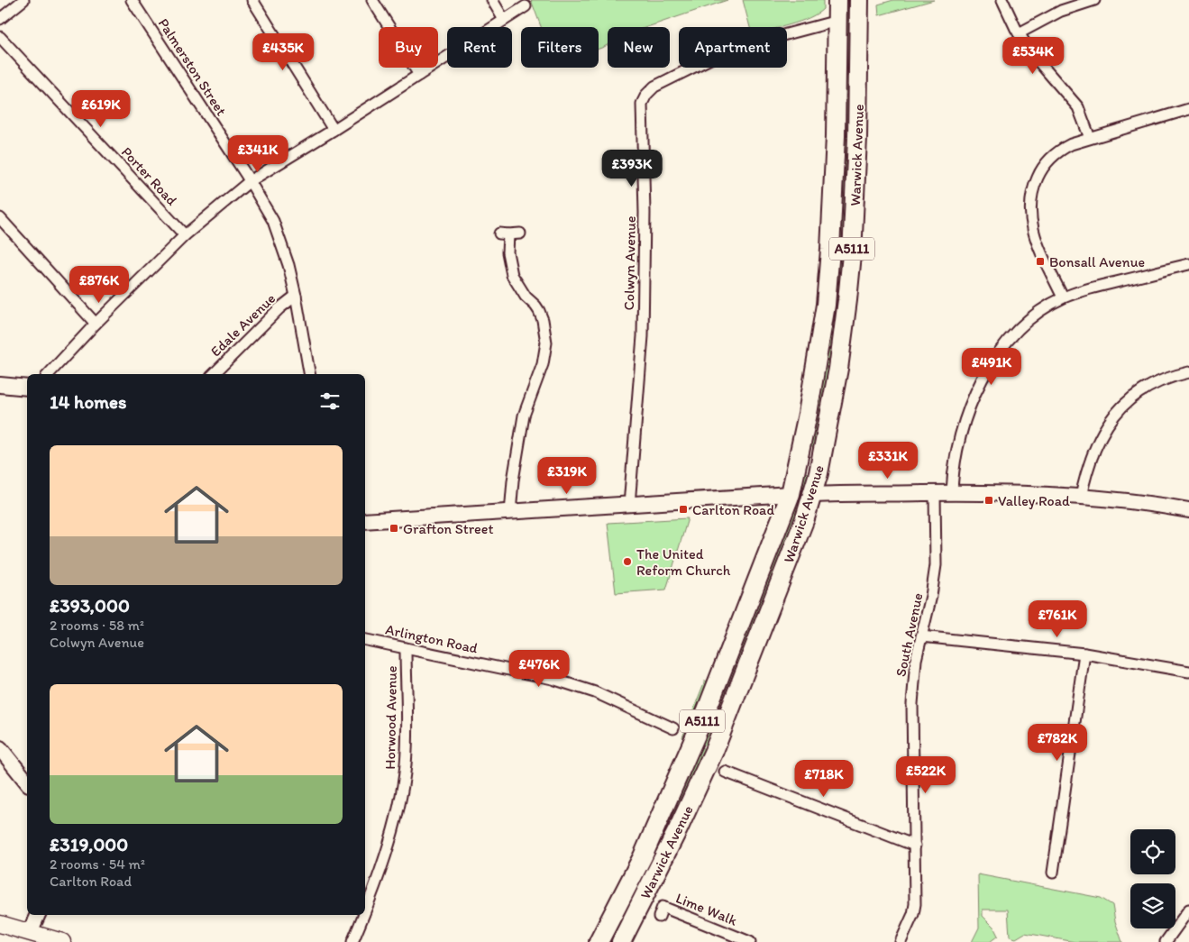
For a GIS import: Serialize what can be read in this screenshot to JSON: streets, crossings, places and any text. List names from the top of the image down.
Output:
{
  "streets": {
    "highway": ["Warwick Avenue", "A5111"],
    "street": [
      "Palmerston Street",
      "Porter Road",
      "Colwyn Avenue",
      "Edale Avenue",
      "South Avenue",
      "Arlington Road",
      "Horwood Avenue",
      "Lime Walk"
    ]
  },
  "crossings": [
    ["Palmerston Street", "Edale Avenue"],
    ["Warwick Avenue", "Colwyn Avenue"],
    ["Arlington Road", "Horwood Avenue"]
  ],
  "places": {
    "transit": [
      "Bonsall Avenue",
      "Valley Road",
      "Carlton Road",
      "Grafton Street"
    ],
    "other": ["The United Reform Church"]
  },
  "page": {
    "chip": [
      "Buy",
      "Rent",
      "Filters",
      "New",
      "Apartment"
    ],
    "price": [
      "£435K",
      "£534K",
      "£619K",
      "£341K",
      "£393K",
      "£876K",
      "£491K",
      "£331K",
      "£319K",
      "£761K",
      "£476K",
      "£782K",
      "£522K",
      "£718K"
    ],
    "heading": "14 homes",
    "list": [
      {
        "name": "£393,000",
        "note": "2 rooms · 58 m² · Colwyn Avenue"
      },
      {
        "name": "£319,000",
        "note": "2 rooms · 54 m² · Carlton Road"
      }
    ]
  }
}
